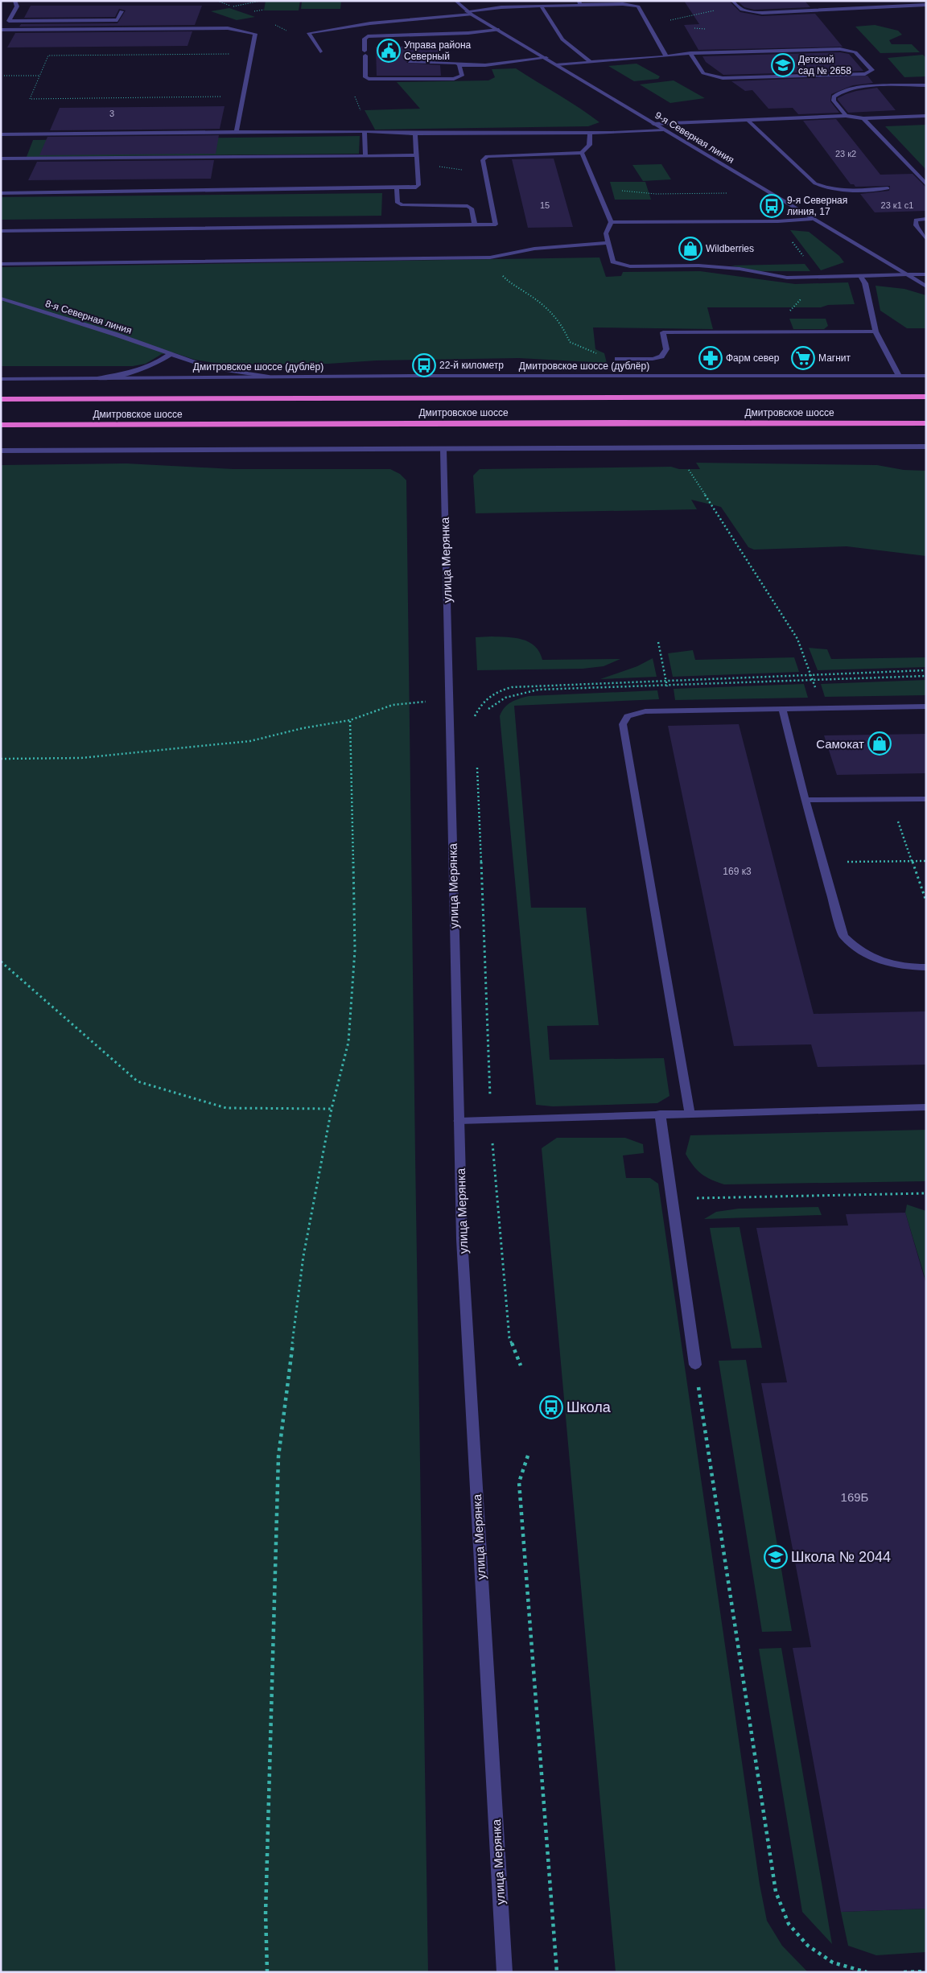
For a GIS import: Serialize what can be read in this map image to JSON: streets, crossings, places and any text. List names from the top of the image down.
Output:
{
  "streets": {
    "highway": ["Дмитровское шоссе"],
    "street": [
      "9-я Северная линия",
      "8-я Северная линия",
      "Дмитровское шоссе (дублёр)",
      "улица Мерянка"
    ]
  },
  "crossings": [
    ["8-я Северная линия", "Дмитровское шоссе (дублёр)"]
  ],
  "places": {
    "public building": ["Управа района Северный"],
    "school or university": ["Детский сад № 2658", "Школа № 2044"],
    "bus stop": ["9-я Северная линия, 17", "22-й километр", "Школа"],
    "shop": ["Wildberries", "Самокат"],
    "pharmacy": ["Фарм север"],
    "supermarket": ["Магнит"]
  },
  "house_numbers": [
    "3",
    "23 к2",
    "15",
    "23 к1 с1",
    "169 к3",
    "169Б"
  ]
}
